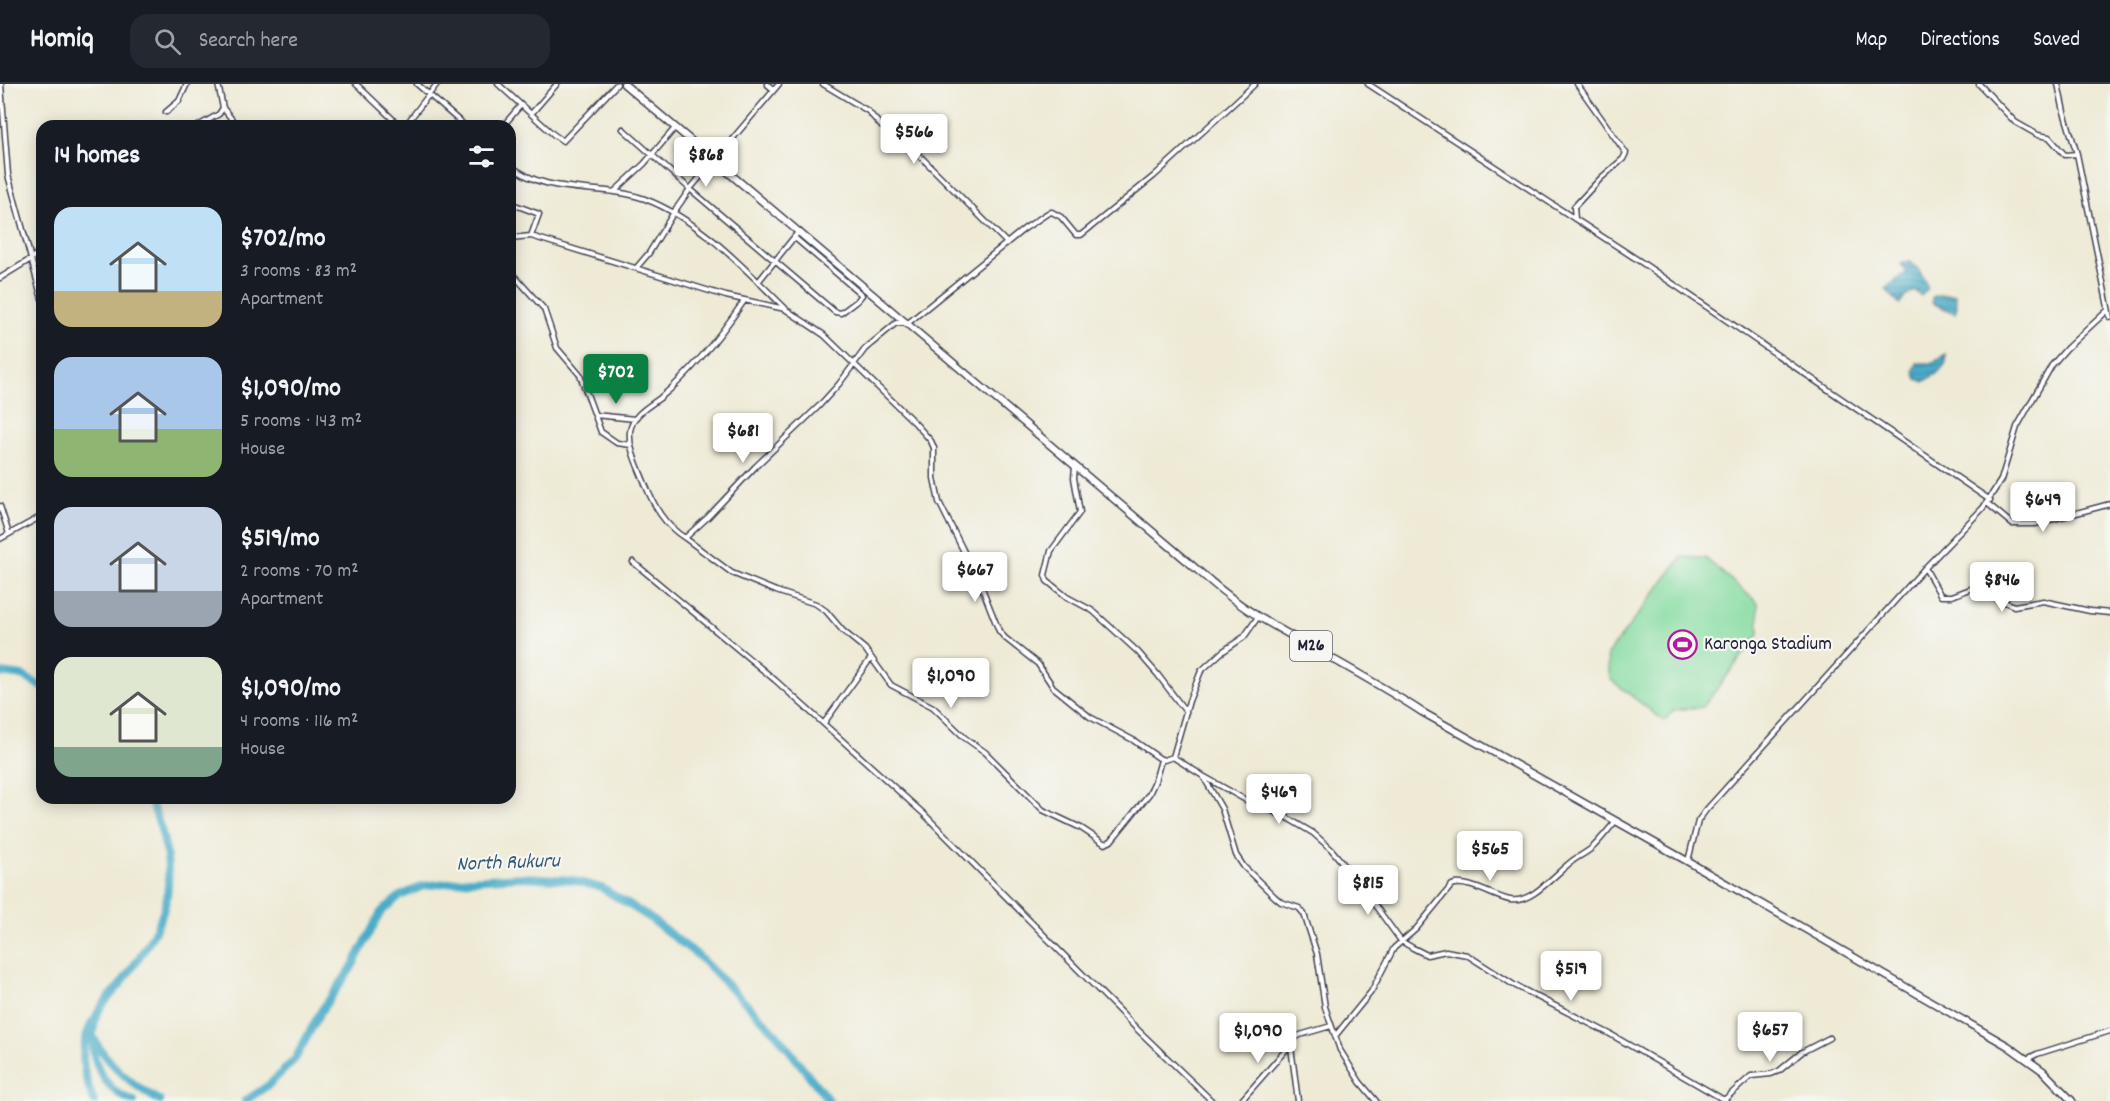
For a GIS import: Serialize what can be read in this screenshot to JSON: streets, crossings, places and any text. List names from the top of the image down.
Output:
{
  "streets": {
    "main road": ["M26"]
  },
  "water": ["North Rukuru"],
  "places": {
    "sports": ["Karonga Stadium"]
  },
  "page": {
    "header": "Homiq",
    "search": "Search here",
    "nav": ["Map", "Directions", "Saved"],
    "price": [
      "$566",
      "$868",
      "$702",
      "$681",
      "$649",
      "$667",
      "$846",
      "$1,090",
      "$469",
      "$565",
      "$815",
      "$519",
      "$657",
      "$1,090"
    ],
    "heading": "14 homes",
    "list": [
      {
        "name": "$702/mo",
        "note": "3 rooms · 83 m² · Apartment"
      },
      {
        "name": "$1,090/mo",
        "note": "5 rooms · 143 m² · House"
      },
      {
        "name": "$519/mo",
        "note": "2 rooms · 70 m² · Apartment"
      },
      {
        "name": "$1,090/mo",
        "note": "4 rooms · 116 m² · House"
      }
    ]
  }
}
